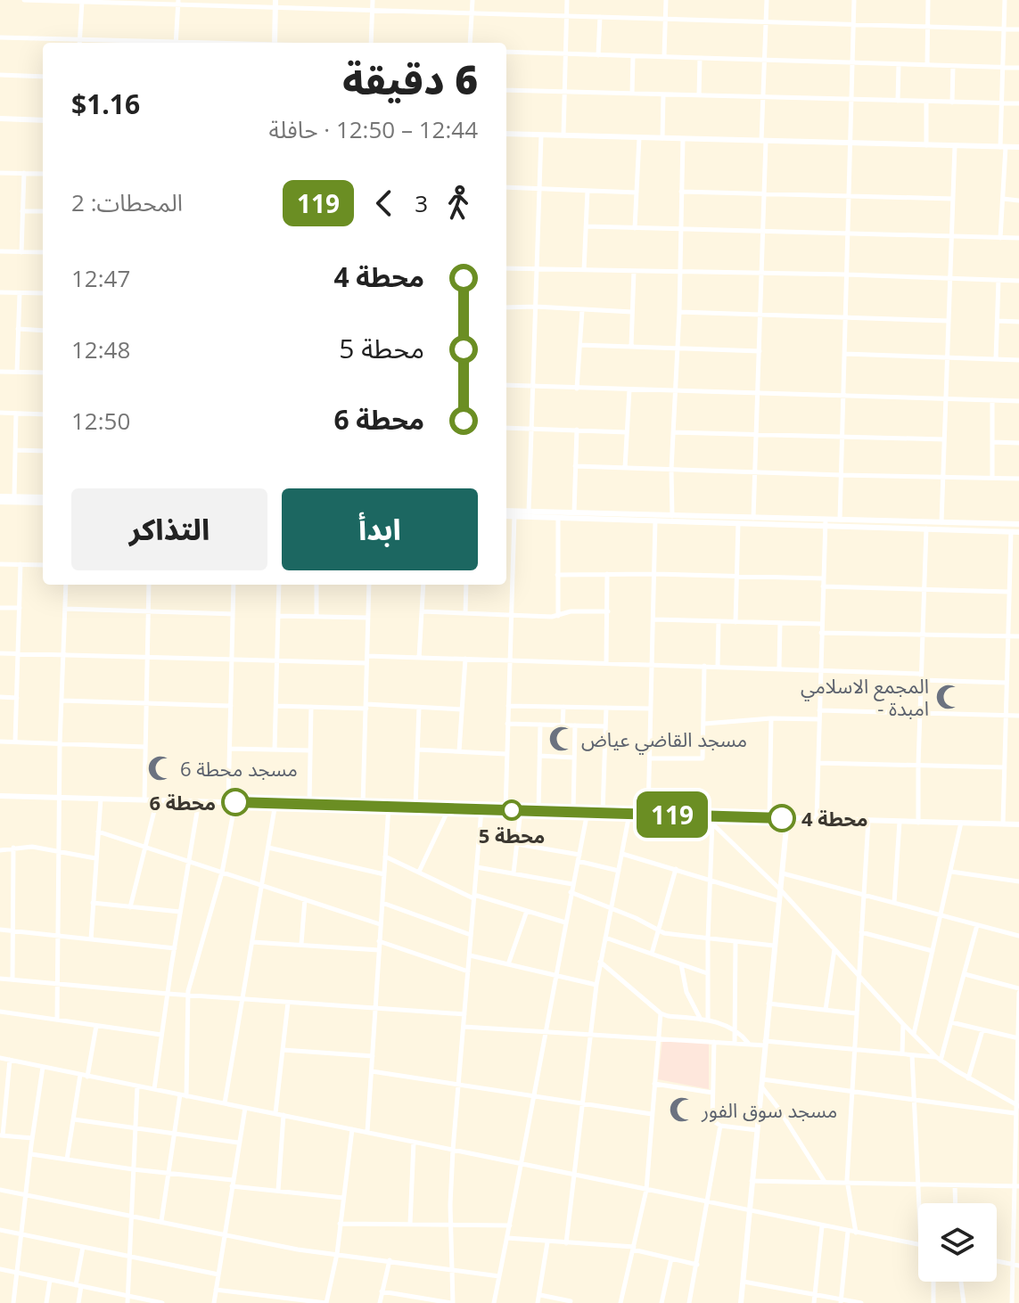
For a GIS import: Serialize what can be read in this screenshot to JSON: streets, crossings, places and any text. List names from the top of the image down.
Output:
{
  "places": {
    "mosque": [
      "المجمع الاسلامي - امبدة",
      "مسجد القاضي عياض",
      "مسجد محطة 6",
      "مسجد سوق الفور"
    ],
    "other": ["محطة 6", "محطة 5", "محطة 4"]
  },
  "lines": ["bus line 119"],
  "page": {
    "on_map": "119",
    "heading": ["6 دقيقة", "12:44 – 12:50 · حافلة", "$1.16"],
    "legs": ["3", "119", "المحطات: 2"],
    "list": [
      {
        "name": "محطة 4",
        "value": "12:47"
      },
      {
        "name": "محطة 5",
        "value": "12:48"
      },
      {
        "name": "محطة 6",
        "value": "12:50"
      }
    ],
    "buttons": ["ابدأ", "التذاكر"]
  }
}
